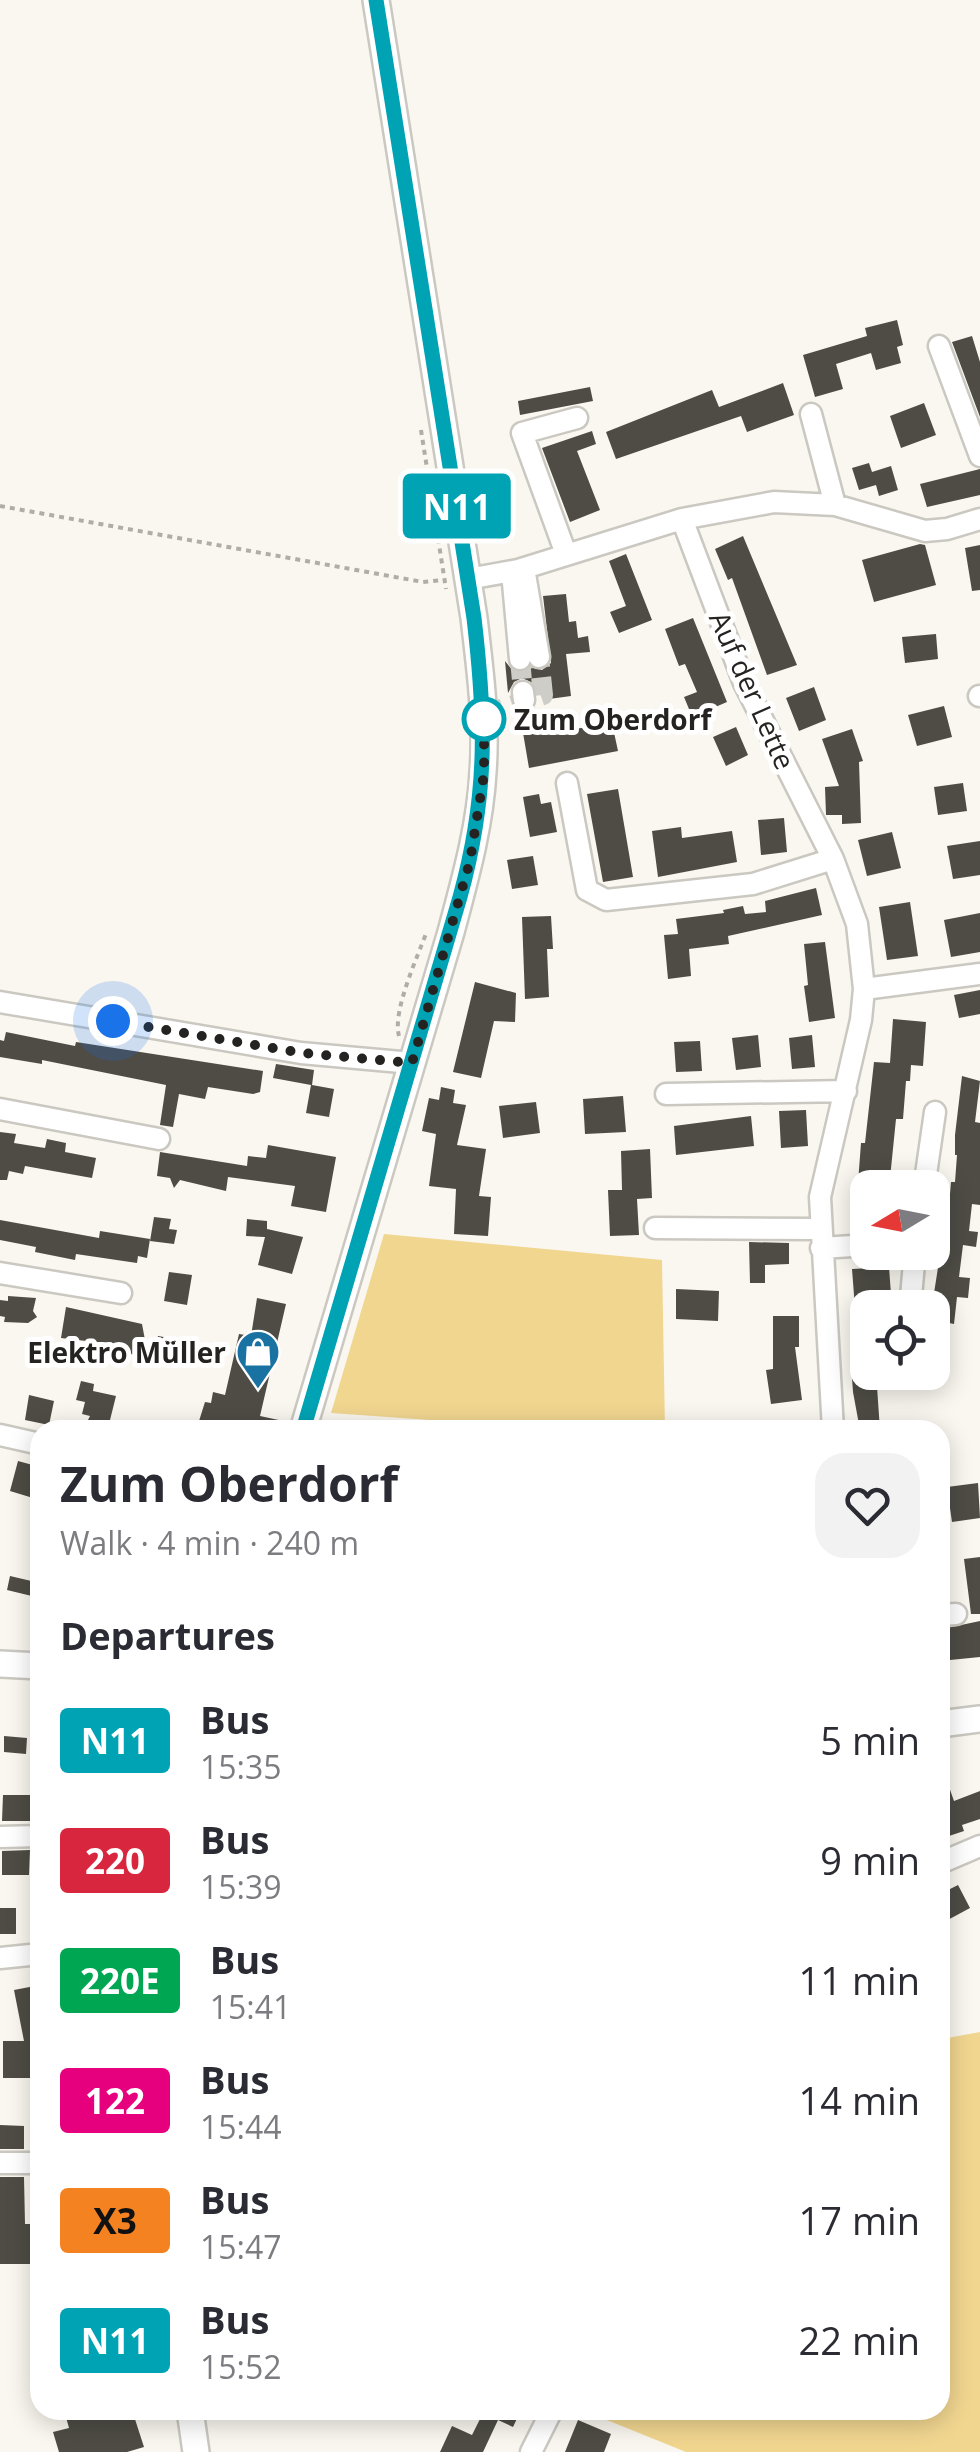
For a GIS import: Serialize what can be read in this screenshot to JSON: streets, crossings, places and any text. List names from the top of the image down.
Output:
{
  "streets": {
    "street": ["Auf der Lette"]
  },
  "places": {
    "other": ["Zum Oberdorf"],
    "shop": ["Elektro Müller"]
  },
  "lines": ["bus line N11"],
  "north": "left",
  "page": {
    "on_map": "N11",
    "heading": [
      ["Zum Oberdorf", "Walk · 4 min · 240 m"],
      "Departures"
    ],
    "list": [
      {
        "mark": "N11",
        "name": "Bus",
        "note": "15:35",
        "value": "5 min"
      },
      {
        "mark": "220",
        "name": "Bus",
        "note": "15:39",
        "value": "9 min"
      },
      {
        "mark": "220E",
        "name": "Bus",
        "note": "15:41",
        "value": "11 min"
      },
      {
        "mark": "122",
        "name": "Bus",
        "note": "15:44",
        "value": "14 min"
      },
      {
        "mark": "X3",
        "name": "Bus",
        "note": "15:47",
        "value": "17 min"
      },
      {
        "mark": "N11",
        "name": "Bus",
        "note": "15:52",
        "value": "22 min"
      }
    ]
  }
}
